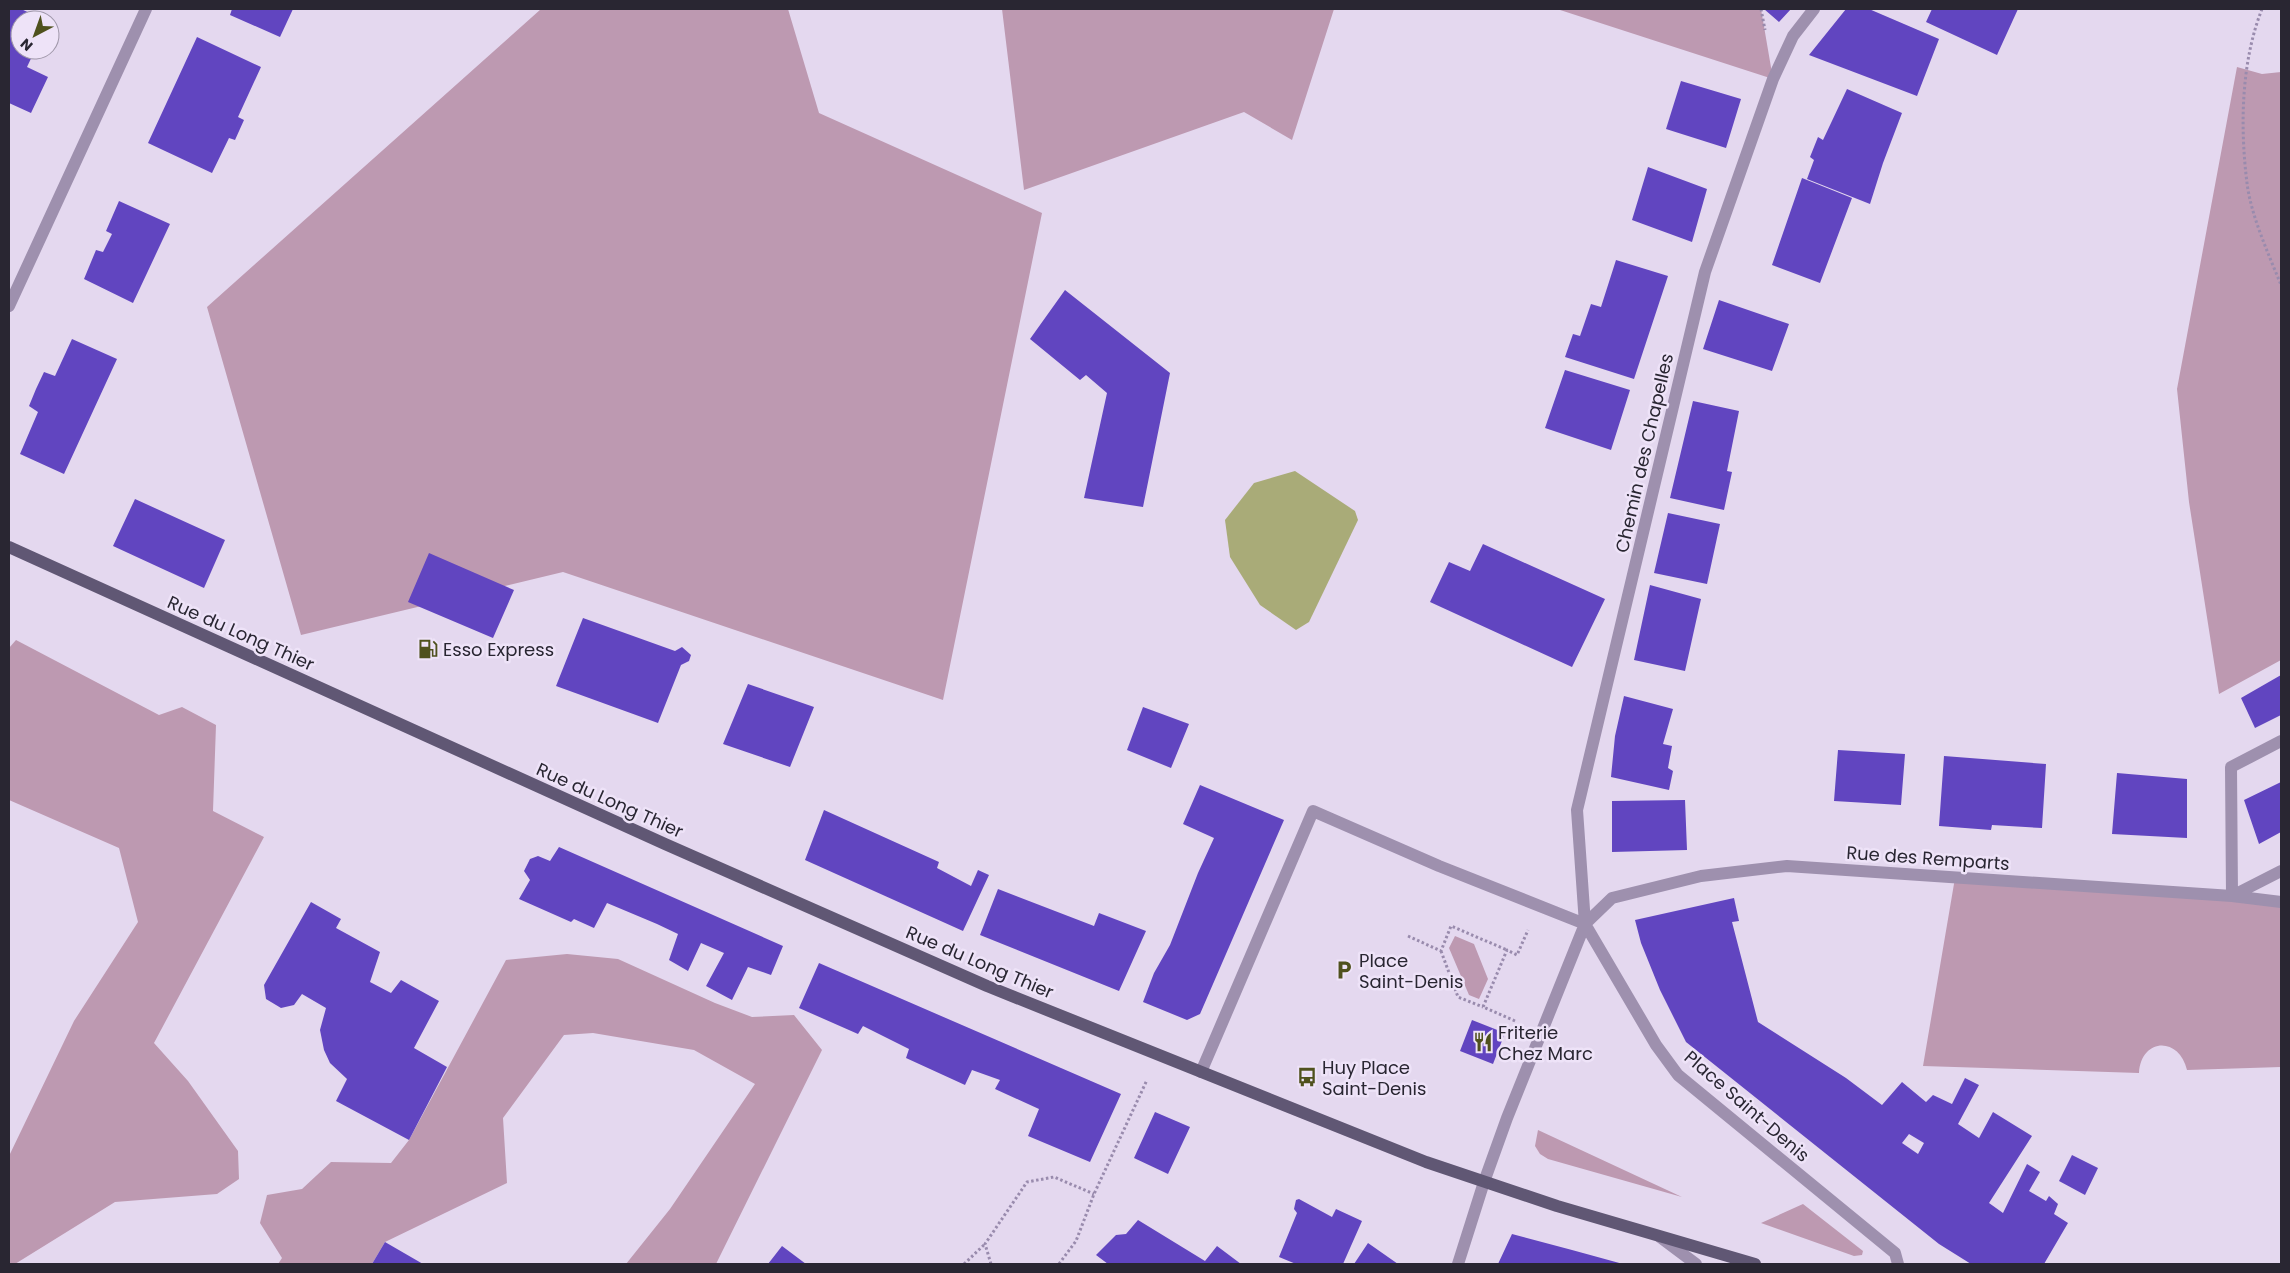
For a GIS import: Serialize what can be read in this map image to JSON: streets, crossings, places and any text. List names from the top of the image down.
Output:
{
  "streets": {
    "main road": ["Rue du Long Thier"],
    "street": ["Chemin des Chapelles", "Rue des Remparts", "Place Saint-Denis"]
  },
  "crossings": [
    ["Chemin des Chapelles", "Rue des Remparts"],
    ["Chemin des Chapelles", "Place Saint-Denis"],
    ["Rue des Remparts", "Place Saint-Denis"]
  ],
  "places": {
    "fuel station": ["Esso Express"],
    "parking": ["Place Saint-Denis"],
    "restaurant": ["Friterie Chez Marc"],
    "bus stop": ["Huy Place Saint-Denis"]
  },
  "north": "bottom left"
}
